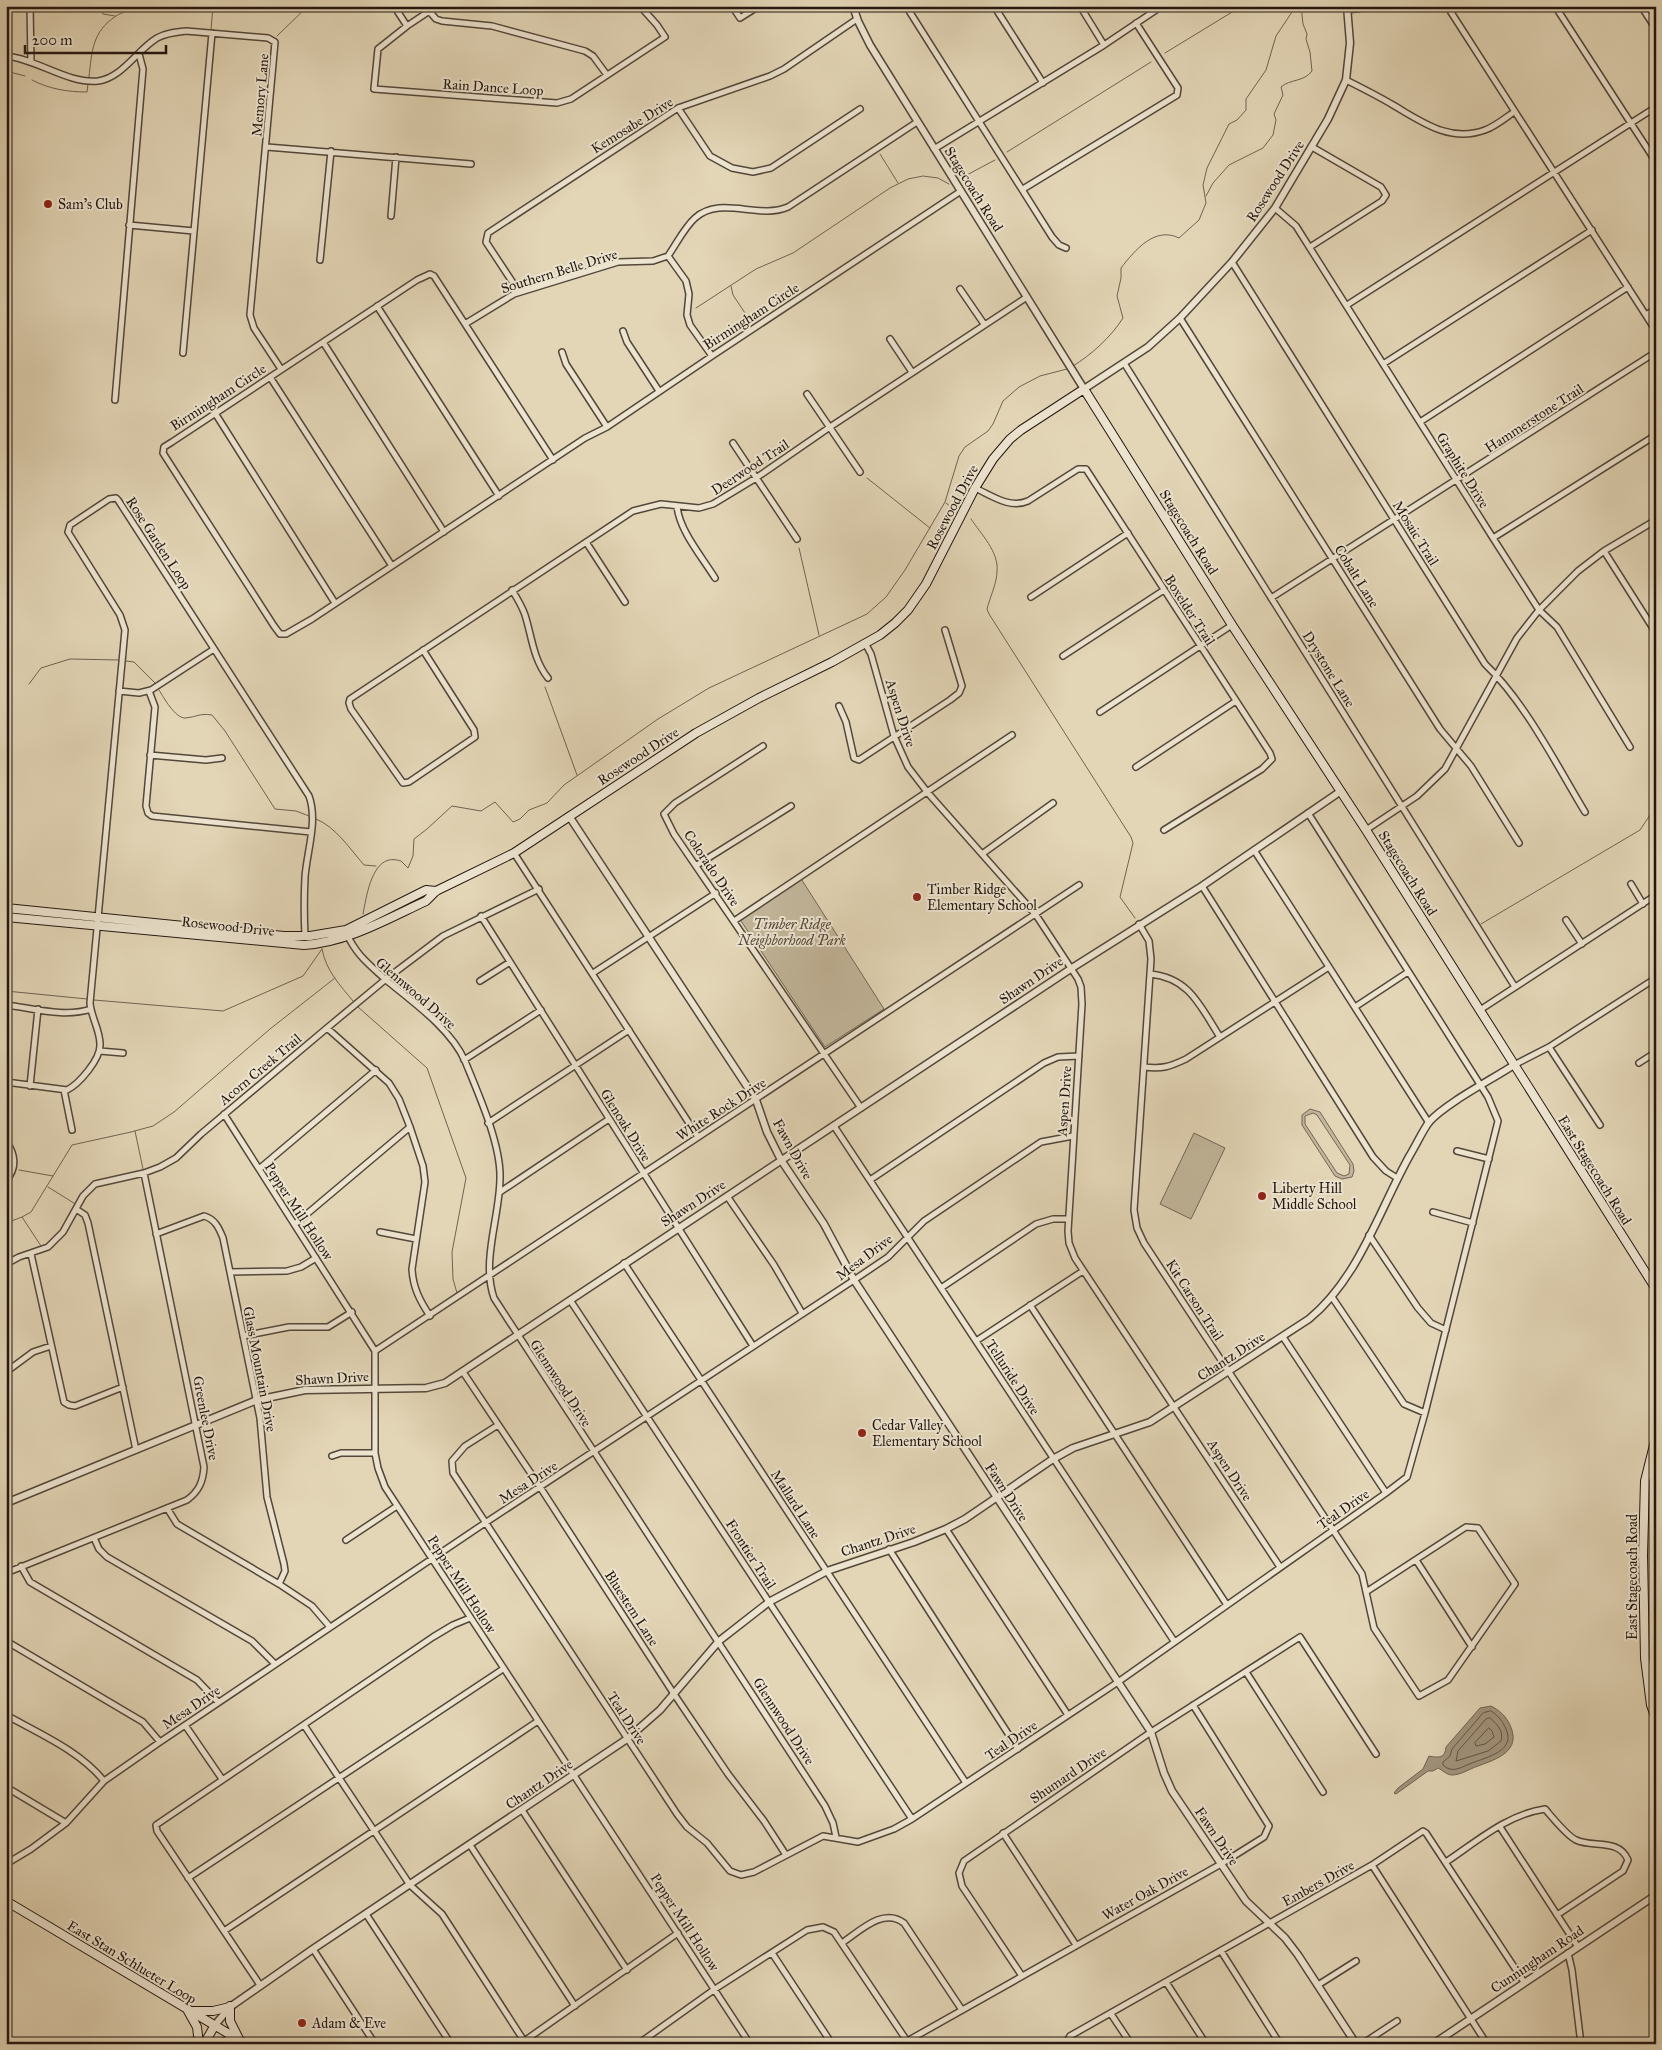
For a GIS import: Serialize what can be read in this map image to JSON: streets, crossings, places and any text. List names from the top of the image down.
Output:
{
  "streets": {
    "main road": [
      "Rosewood Drive",
      "Stagecoach Road",
      "East Stagecoach Road",
      "East Stan Schlueter Loop"
    ],
    "street": [
      "Rain Dance Loop",
      "Memory Lane",
      "Kemosabe Drive",
      "Southern Belle Drive",
      "Birmingham Circle",
      "Hammerstone Trail",
      "Deerwood Trail",
      "Graphite Drive",
      "Mosaic Trail",
      "Rose Garden Loop",
      "Cobalt Lane",
      "Boxelder Trail",
      "Drystone Lane",
      "Aspen Drive",
      "Colorado Drive",
      "Shawn Drive",
      "Glennwood Drive",
      "Acorn Creek Trail",
      "White Rock Drive",
      "Glenoak Drive",
      "Fawn Drive",
      "Pepper Mill Hollow",
      "Mesa Drive",
      "Kit Carson Trail",
      "Chantz Drive",
      "Glass Mountain Drive",
      "Telluride Drive",
      "Greenlee Drive",
      "Mallard Lane",
      "Teal Drive",
      "Frontier Trail",
      "Bluestem Lane",
      "Shumard Drive",
      "Embers Drive",
      "Water Oak Drive",
      "Cunningham Road"
    ]
  },
  "crossings": [
    ["Memory Lane", "Birmingham Circle"],
    ["Kemosabe Drive", "Stagecoach Road"],
    ["Kemosabe Drive", "Southern Belle Drive"],
    ["Rosewood Drive", "Stagecoach Road"],
    ["Rosewood Drive", "Graphite Drive"],
    ["Rosewood Drive", "Mosaic Trail"],
    ["Rosewood Drive", "Rose Garden Loop"],
    ["Rosewood Drive", "Cobalt Lane"],
    ["Rosewood Drive", "Boxelder Trail"],
    ["Rosewood Drive", "Drystone Lane"],
    ["Rosewood Drive", "Aspen Drive"],
    ["Rosewood Drive", "Glennwood Drive"],
    ["Rosewood Drive", "Fawn Drive"],
    ["Stagecoach Road", "Birmingham Circle"],
    ["Stagecoach Road", "Deerwood Trail"],
    ["Stagecoach Road", "Shawn Drive"],
    ["Stagecoach Road", "East Stagecoach Road"],
    ["Stagecoach Road", "Chantz Drive"],
    ["Southern Belle Drive", "Birmingham Circle"],
    ["Hammerstone Trail", "Graphite Drive"],
    ["Hammerstone Trail", "Mosaic Trail"],
    ["Hammerstone Trail", "Cobalt Lane"],
    ["Hammerstone Trail", "Drystone Lane"],
    ["Aspen Drive", "Shawn Drive"],
    ["Aspen Drive", "White Rock Drive"],
    ["Aspen Drive", "Mesa Drive"],
    ["Aspen Drive", "Chantz Drive"],
    ["Aspen Drive", "Teal Drive"],
    ["Colorado Drive", "Shawn Drive"],
    ["Colorado Drive", "White Rock Drive"],
    ["Shawn Drive", "Glennwood Drive"],
    ["Shawn Drive", "Glenoak Drive"],
    ["Shawn Drive", "Fawn Drive"],
    ["Shawn Drive", "Pepper Mill Hollow"],
    ["Shawn Drive", "Kit Carson Trail"],
    ["Shawn Drive", "Glass Mountain Drive"],
    ["Shawn Drive", "Telluride Drive"],
    ["Shawn Drive", "Greenlee Drive"],
    ["Shawn Drive", "Mallard Lane"],
    ["Shawn Drive", "Teal Drive"],
    ["Shawn Drive", "Frontier Trail"],
    ["Shawn Drive", "Bluestem Lane"],
    ["Glennwood Drive", "Acorn Creek Trail"],
    ["Glennwood Drive", "White Rock Drive"],
    ["Glennwood Drive", "Mesa Drive"],
    ["Glennwood Drive", "Chantz Drive"],
    ["Glennwood Drive", "Teal Drive"],
    ["Acorn Creek Trail", "Glenoak Drive"],
    ["Acorn Creek Trail", "Pepper Mill Hollow"],
    ["Acorn Creek Trail", "Greenlee Drive"],
    ["White Rock Drive", "Glenoak Drive"],
    ["White Rock Drive", "Fawn Drive"],
    ["White Rock Drive", "Pepper Mill Hollow"],
    ["Glenoak Drive", "Mesa Drive"],
    ["Fawn Drive", "Mesa Drive"],
    ["Fawn Drive", "Chantz Drive"],
    ["Fawn Drive", "Teal Drive"],
    ["Fawn Drive", "Shumard Drive"],
    ["Fawn Drive", "Embers Drive"],
    ["Fawn Drive", "Water Oak Drive"],
    ["East Stagecoach Road", "Chantz Drive"],
    ["Pepper Mill Hollow", "Mesa Drive"],
    ["Pepper Mill Hollow", "Chantz Drive"],
    ["Mesa Drive", "Telluride Drive"],
    ["Mesa Drive", "Mallard Lane"],
    ["Mesa Drive", "Teal Drive"],
    ["Mesa Drive", "Frontier Trail"],
    ["Mesa Drive", "Bluestem Lane"],
    ["Kit Carson Trail", "Chantz Drive"],
    ["Kit Carson Trail", "Teal Drive"],
    ["Chantz Drive", "Telluride Drive"],
    ["Chantz Drive", "Mallard Lane"],
    ["Chantz Drive", "Teal Drive"],
    ["Chantz Drive", "Frontier Trail"],
    ["Chantz Drive", "Bluestem Lane"],
    ["Chantz Drive", "East Stan Schlueter Loop"],
    ["Glass Mountain Drive", "Greenlee Drive"],
    ["Telluride Drive", "Teal Drive"],
    ["Mallard Lane", "Teal Drive"],
    ["Teal Drive", "Frontier Trail"],
    ["Teal Drive", "Bluestem Lane"],
    ["Shumard Drive", "Water Oak Drive"],
    ["Embers Drive", "Cunningham Road"]
  ],
  "parks": ["Timber Ridge Neighborhood Park"],
  "places": [
    "Sam's Club",
    "Timber Ridge Elementary School",
    "Liberty Hill Middle School",
    "Cedar Valley Elementary School",
    "Adam & Eve"
  ],
  "scale_bar": "200 m"
}
